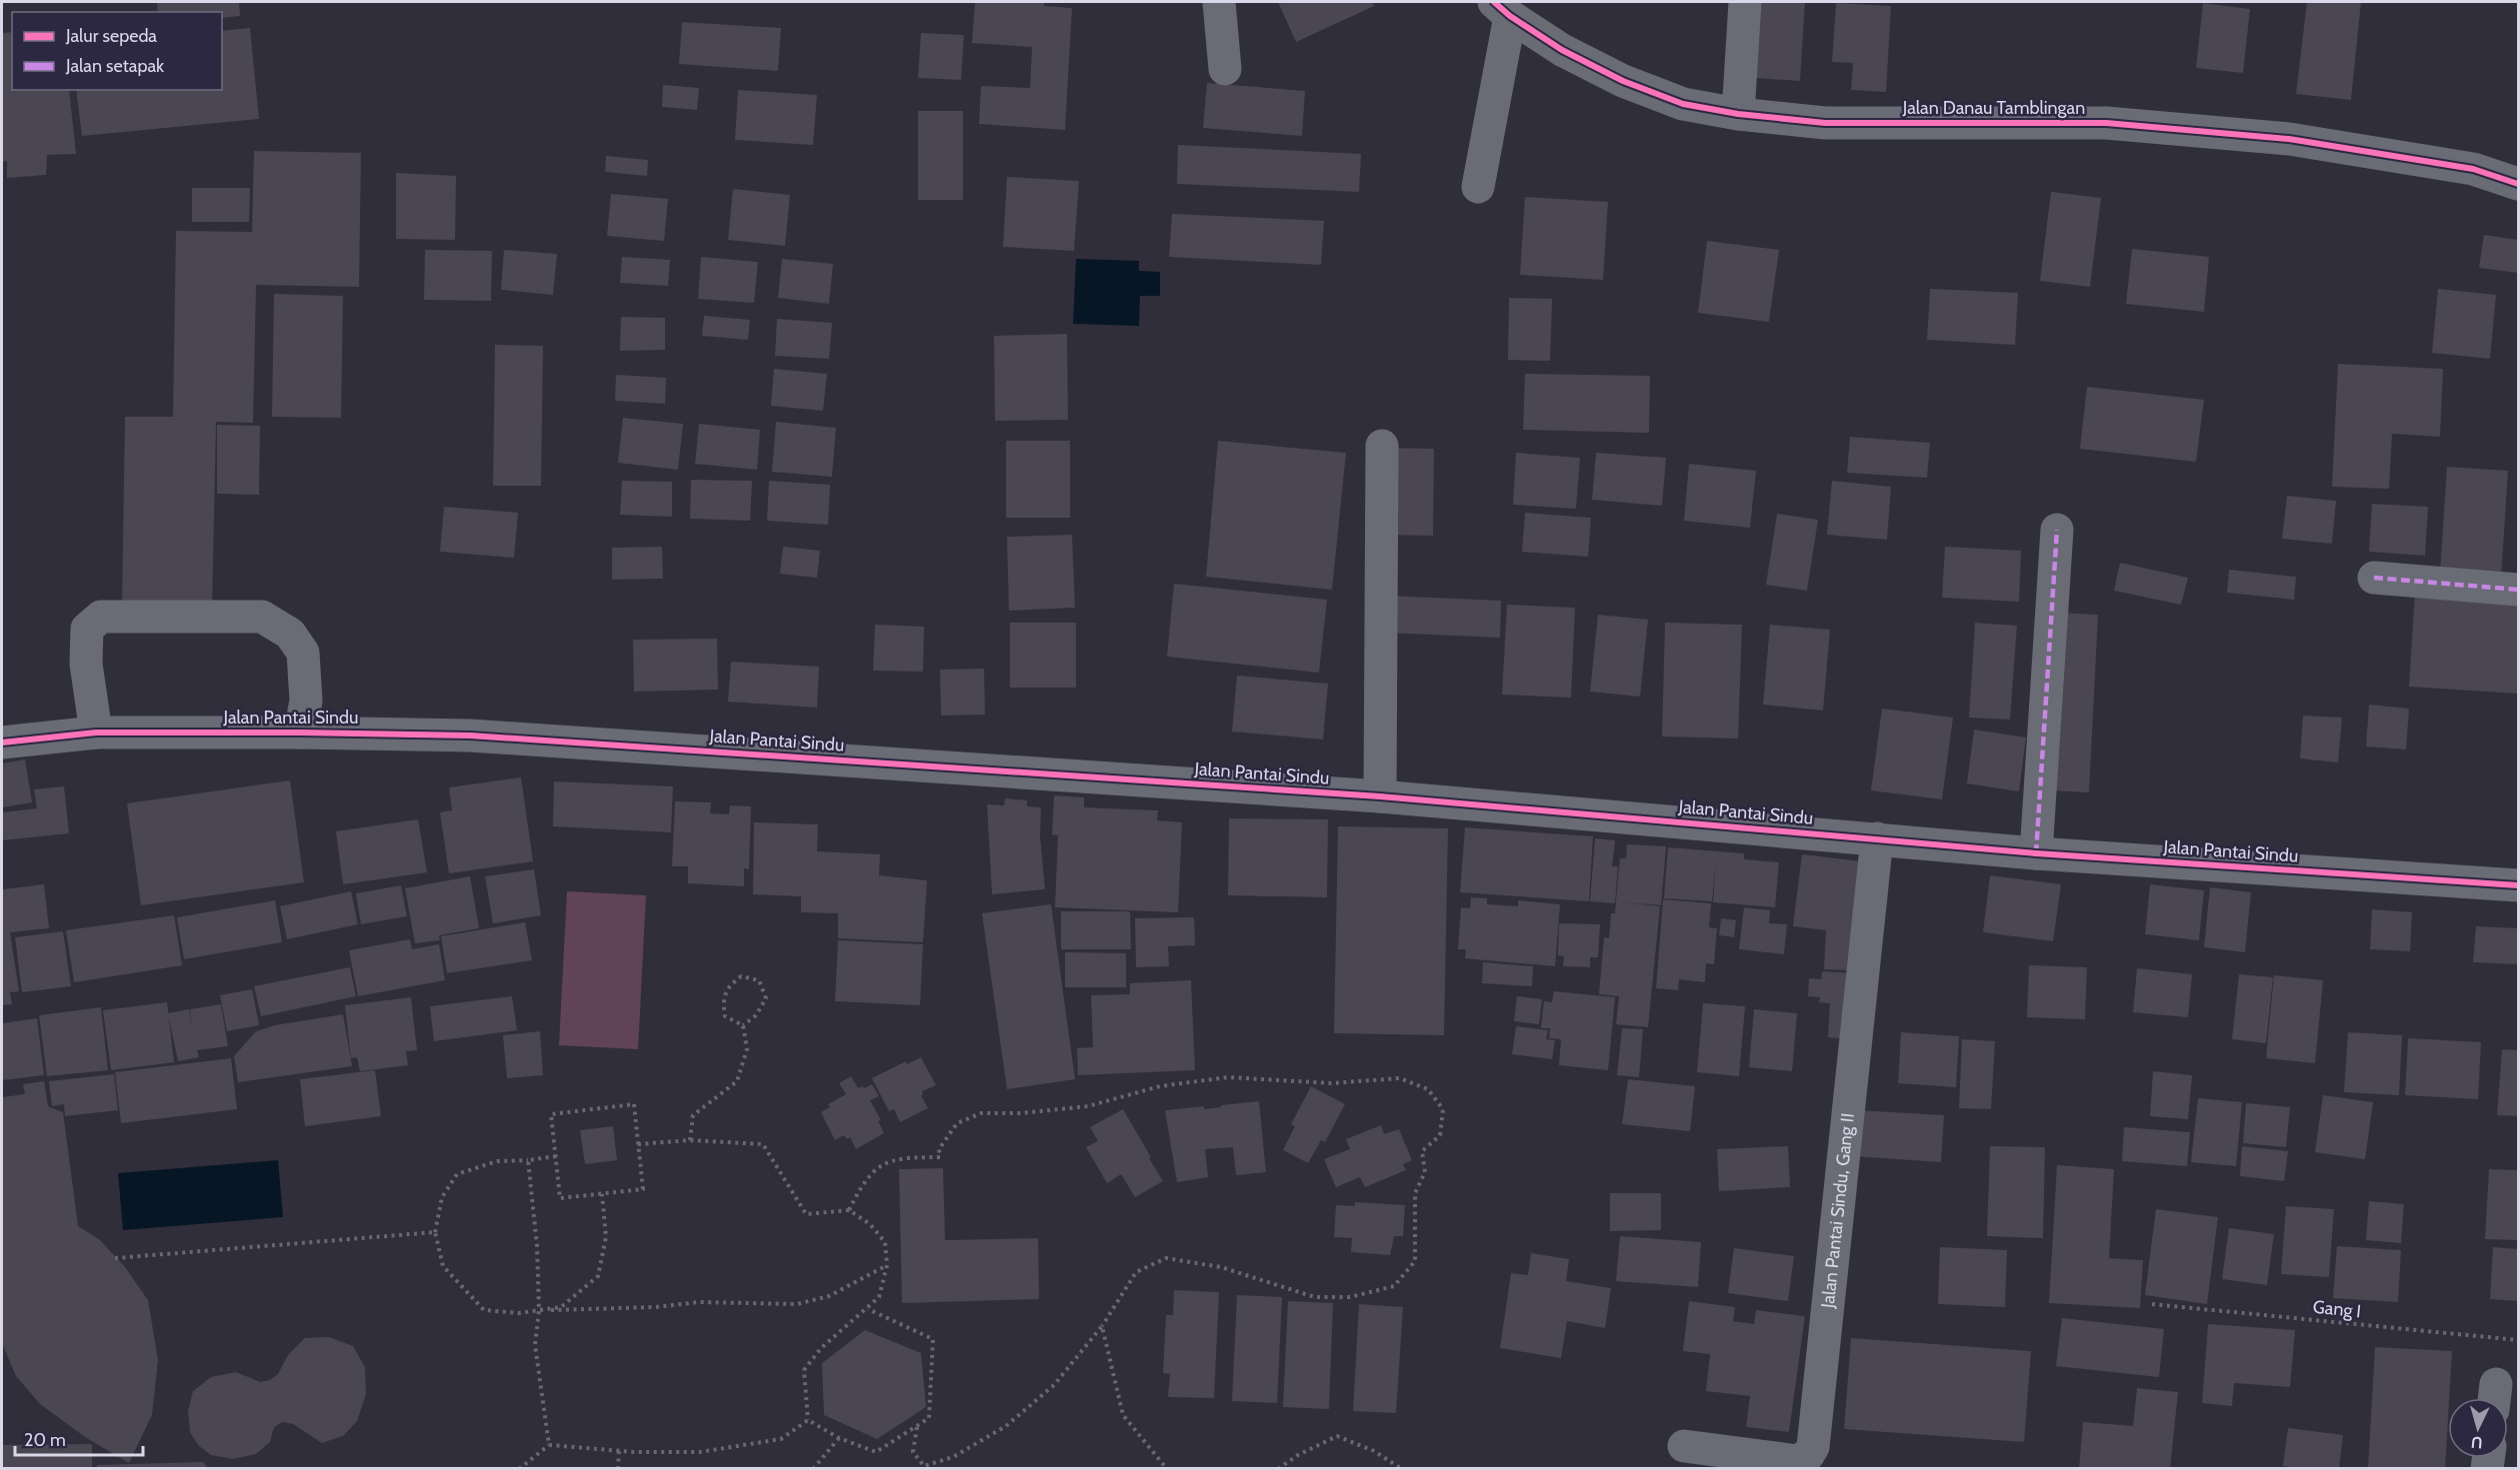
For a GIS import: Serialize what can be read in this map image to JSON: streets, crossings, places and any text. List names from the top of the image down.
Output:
{
  "streets": {
    "street": ["Jalan Danau Tamblingan", "Jalan Pantai Sindu", "Jalan Pantai Sindu, Gang II"],
    "path": ["Gang I"]
  },
  "crossings": [
    ["Jalan Pantai Sindu", "Jalan Pantai Sindu, Gang II"]
  ],
  "legend": ["Jalur sepeda", "Jalan setapak"],
  "scale_bar": "20 m",
  "north": "bottom"
}
